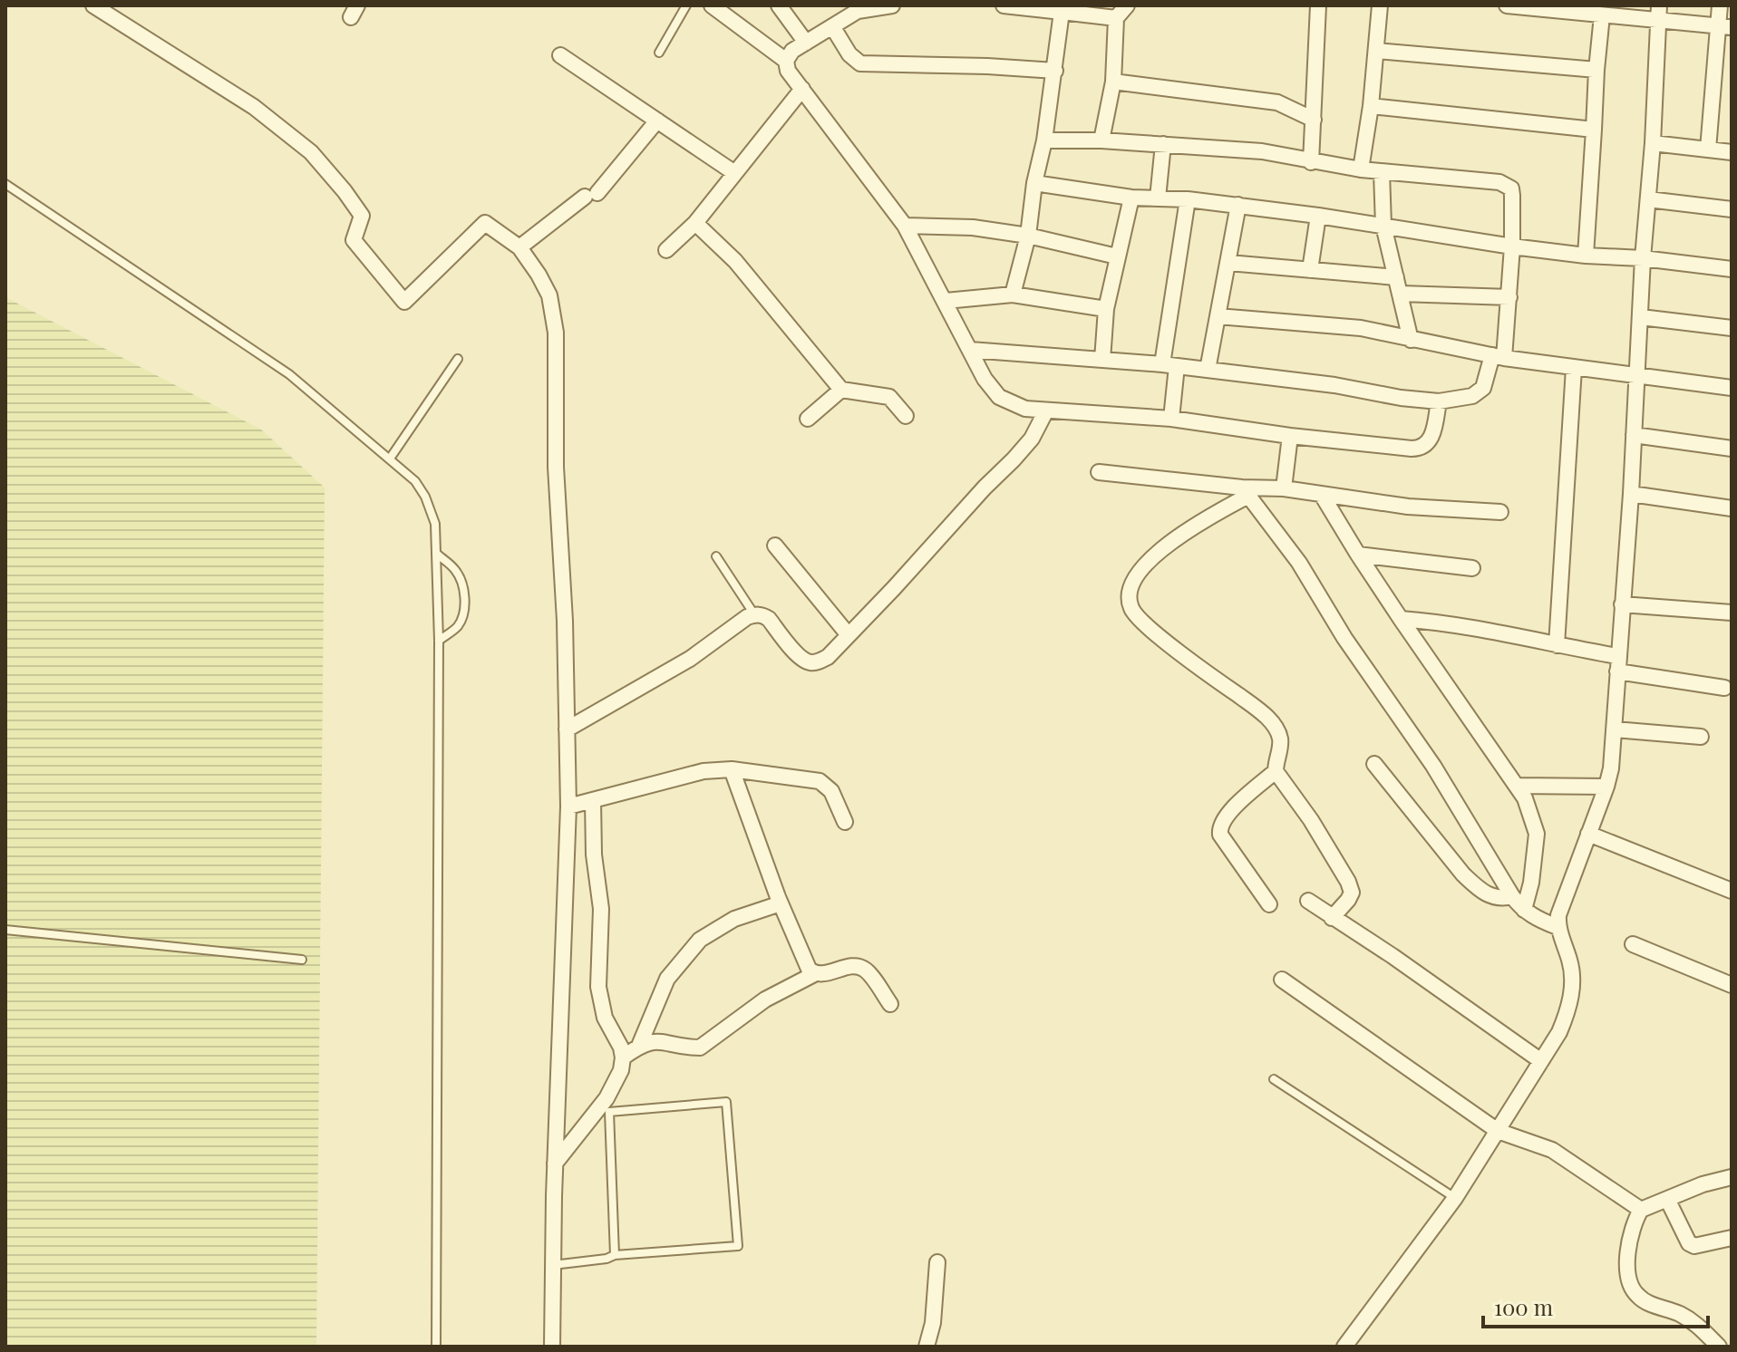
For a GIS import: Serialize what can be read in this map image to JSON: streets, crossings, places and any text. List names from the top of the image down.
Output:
{
  "scale_bar": "100 m"
}
